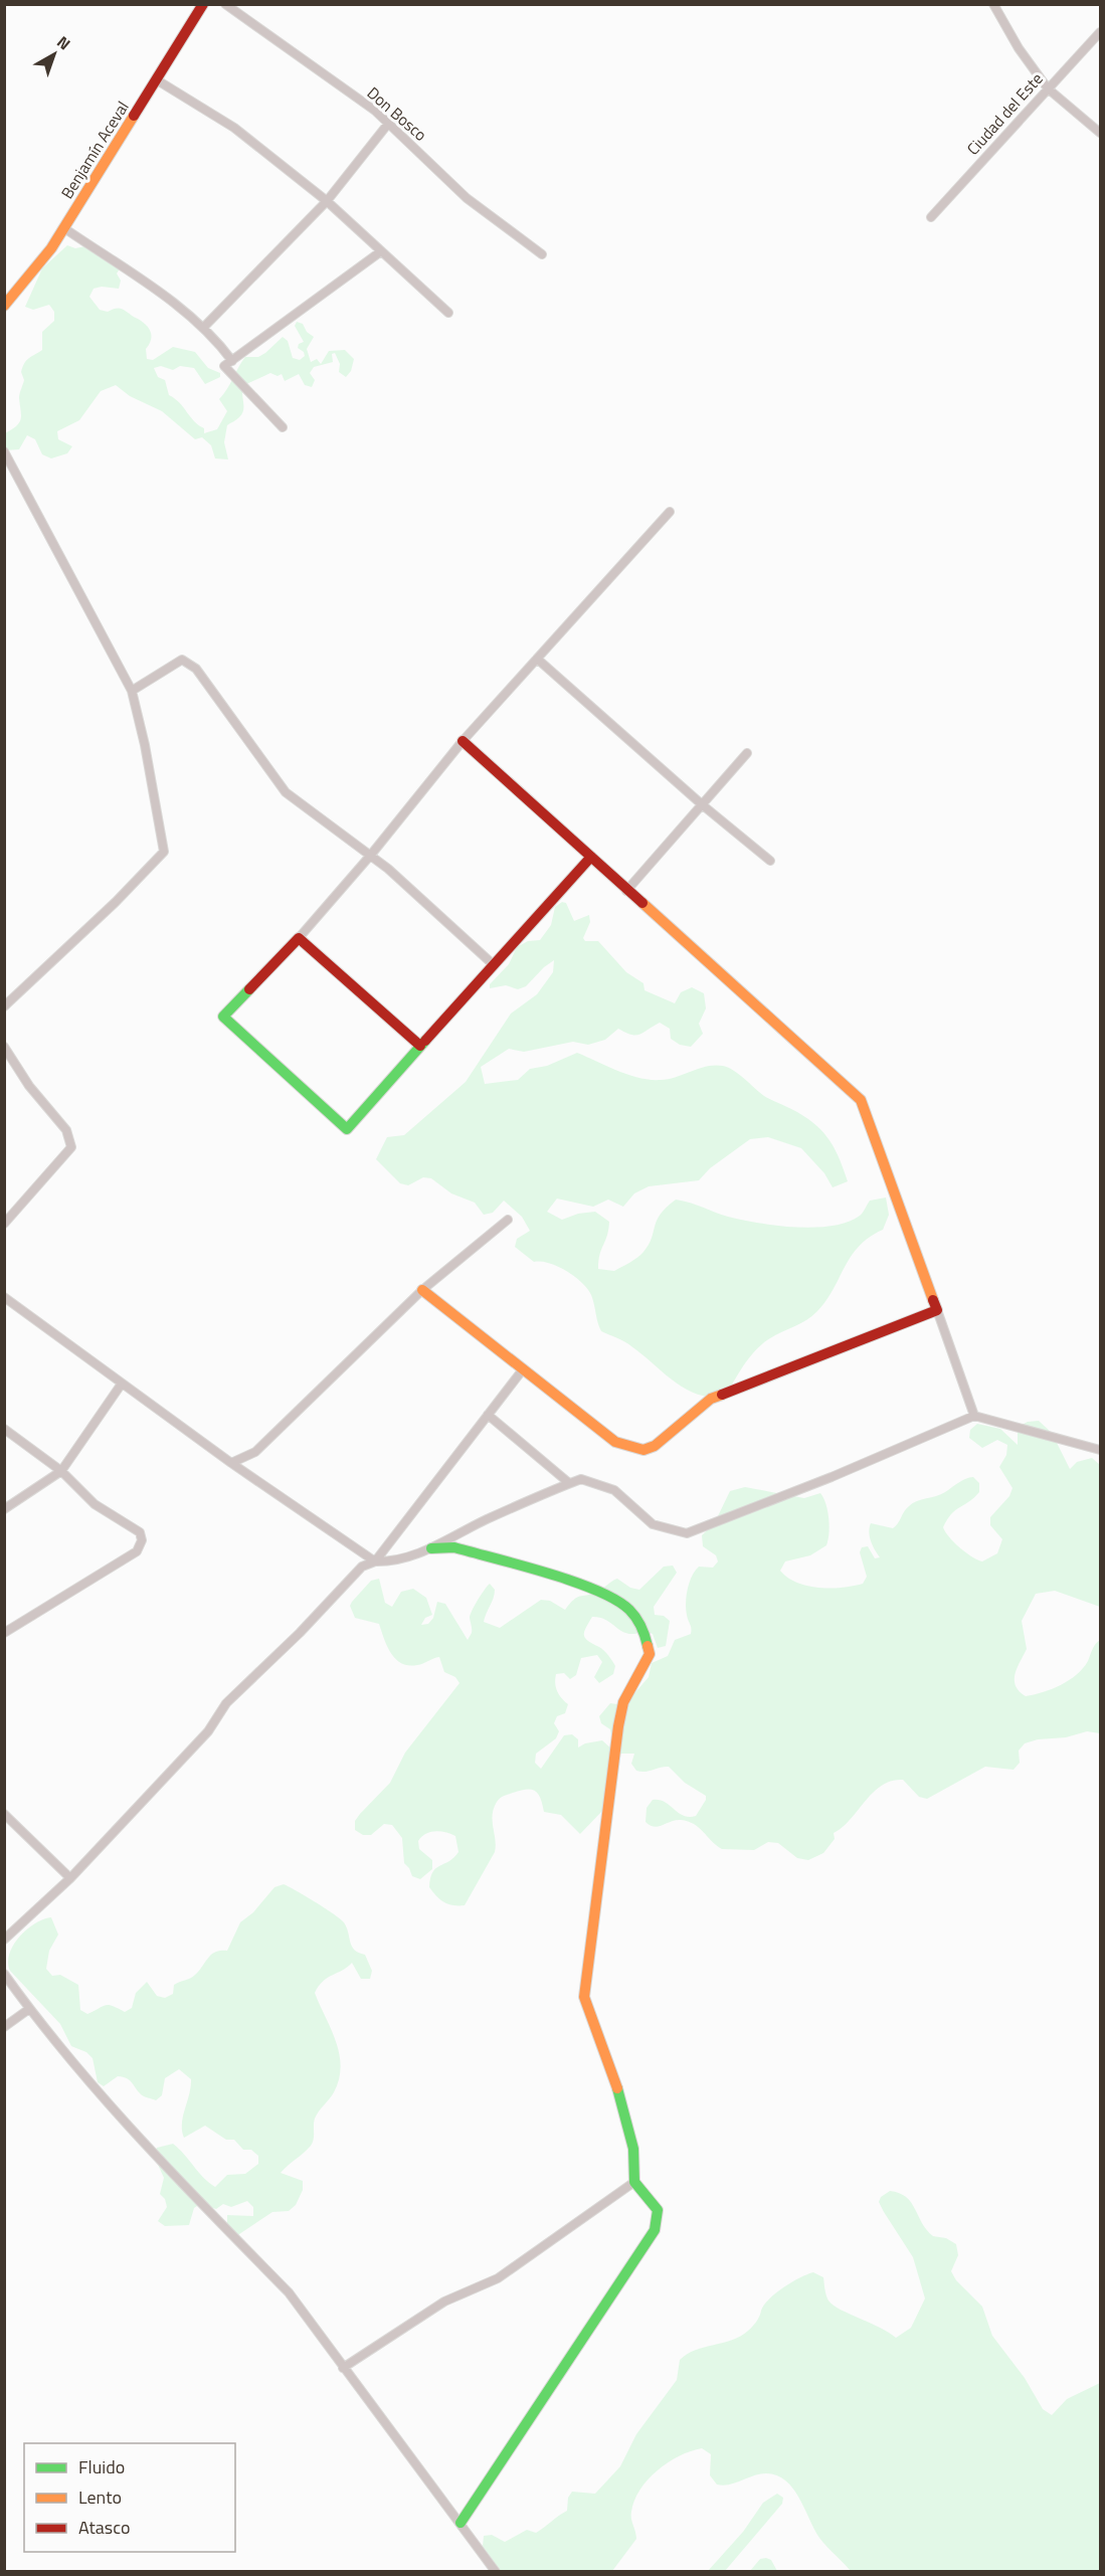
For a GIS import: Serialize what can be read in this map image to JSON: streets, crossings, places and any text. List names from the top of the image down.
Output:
{
  "streets": {
    "street": ["Don Bosco", "Ciudad del Este", "Benjamín Aceval"]
  },
  "legend": ["Fluido", "Lento", "Atasco"],
  "north": "top right"
}
